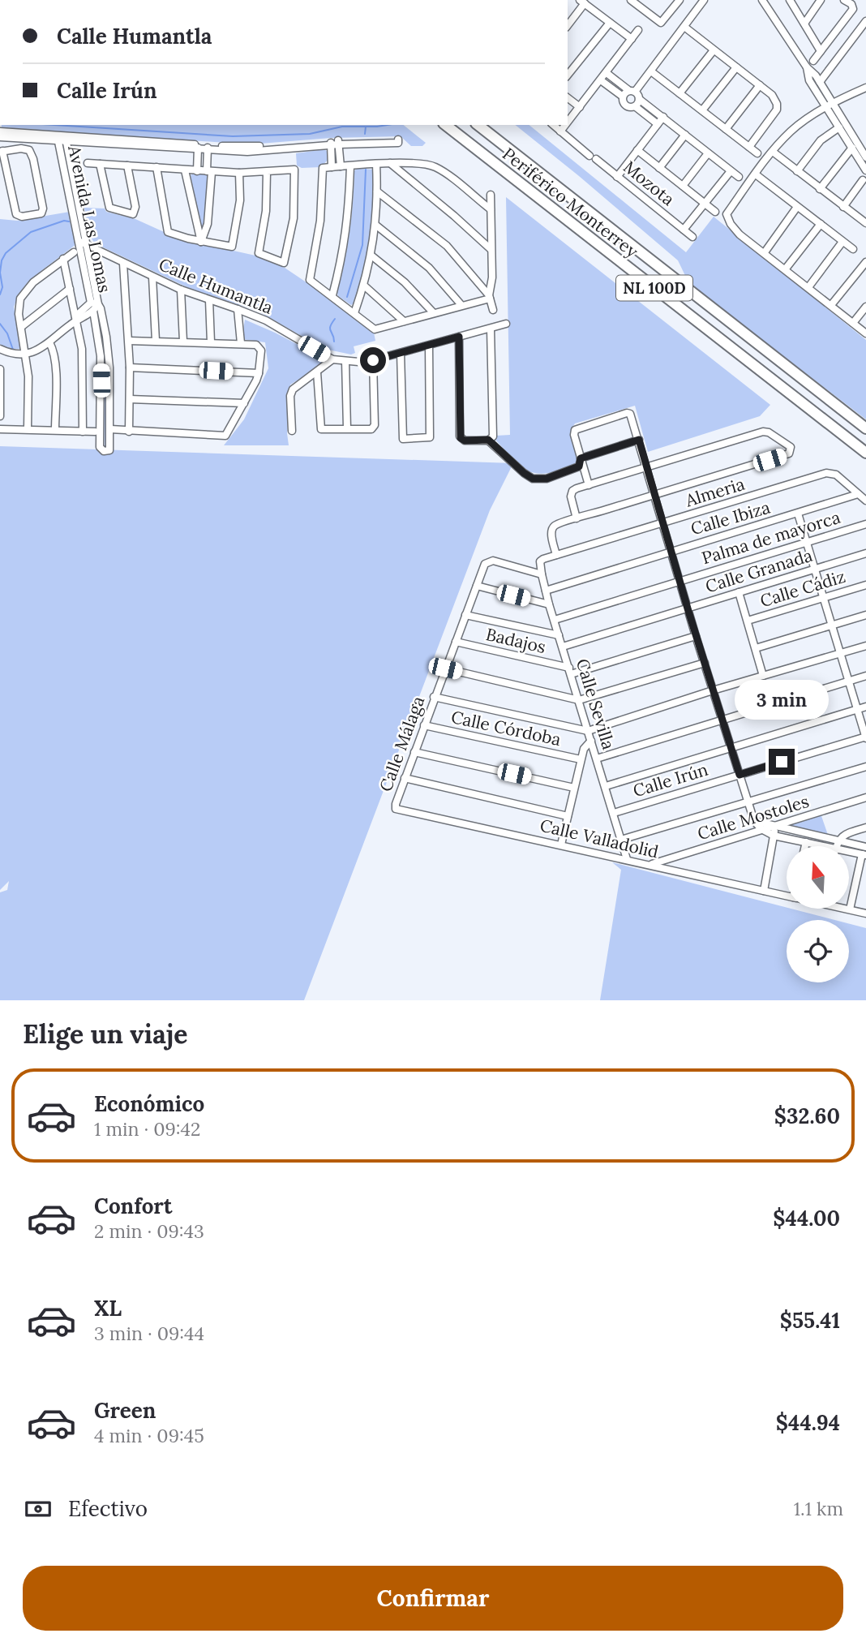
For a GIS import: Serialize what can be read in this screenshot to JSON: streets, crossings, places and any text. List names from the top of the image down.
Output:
{
  "streets": {
    "highway": ["Periférico Monterrey", "NL 100D"],
    "street": [
      "Mozota",
      "Avenida Las Lomas",
      "Calle Humantla",
      "Almeria",
      "Calle Ibiza",
      "Palma de mayorca",
      "Calle Granada",
      "Calle Cádiz",
      "Badajos",
      "Calle Sevilla",
      "Calle Córdoba",
      "Calle Málaga",
      "Calle Irún",
      "Calle Mostoles",
      "Calle Valladolid"
    ]
  },
  "crossings": [
    ["Avenida Las Lomas", "Calle Humantla"],
    ["Almeria", "Calle Ibiza"],
    ["Almeria", "Calle Sevilla"],
    ["Calle Ibiza", "Calle Sevilla"],
    ["Palma de mayorca", "Calle Sevilla"],
    ["Calle Granada", "Calle Sevilla"],
    ["Badajos", "Calle Sevilla"],
    ["Badajos", "Calle Málaga"],
    ["Calle Sevilla", "Calle Málaga"],
    ["Calle Sevilla", "Calle Irún"],
    ["Calle Sevilla", "Calle Valladolid"],
    ["Calle Córdoba", "Calle Málaga"],
    ["Calle Málaga", "Calle Valladolid"],
    ["Calle Mostoles", "Calle Valladolid"]
  ],
  "north": "top",
  "page": {
    "banner": ["Calle Humantla", "Calle Irún"],
    "bubble": "3 min",
    "heading": "Elige un viaje",
    "list": [
      {
        "name": "Económico",
        "note": "1 min · 09:42",
        "value": "$32.60"
      },
      {
        "name": "Confort",
        "note": "2 min · 09:43",
        "value": "$44.00"
      },
      {
        "name": "XL",
        "note": "3 min · 09:44",
        "value": "$55.41"
      },
      {
        "name": "Green",
        "note": "4 min · 09:45",
        "value": "$44.94"
      }
    ],
    "pay": ["Efectivo", "1.1 km"],
    "buttons": "Confirmar"
  }
}
